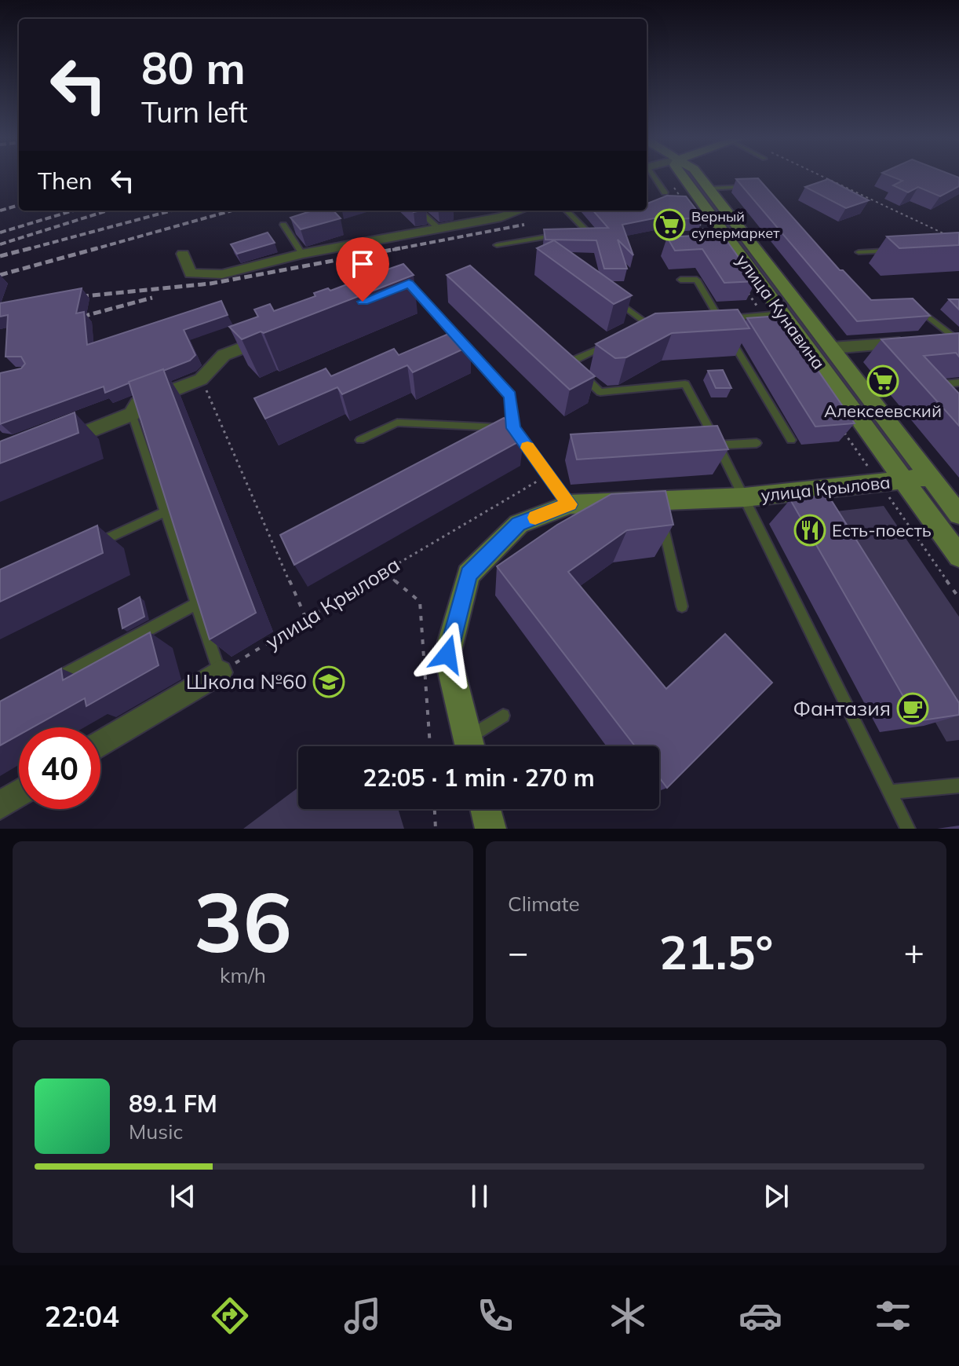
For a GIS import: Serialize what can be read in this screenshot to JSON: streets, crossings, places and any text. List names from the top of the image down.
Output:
{
  "streets": {
    "street": ["улица Кунавина", "улица Крылова"]
  },
  "crossings": [
    ["улица Кунавина", "улица Крылова"]
  ],
  "places": {
    "supermarket": ["Верный супермаркет", "Алексеевский"],
    "restaurant": ["Есть-поесть"],
    "school or university": ["Школа №60"],
    "cafe": ["Фантазия"]
  },
  "page": {
    "turn": ["80 m", "Turn left"],
    "then": "Then",
    "limit": "40",
    "trip": "22:05 · 1 min · 270 m",
    "tile": [
      ["36", "km/h"],
      "Climate"
    ],
    "heat": ["−", "21.5°", "+"],
    "song": ["89.1 FM", "Music"],
    "tabs": "22:04"
  }
}
